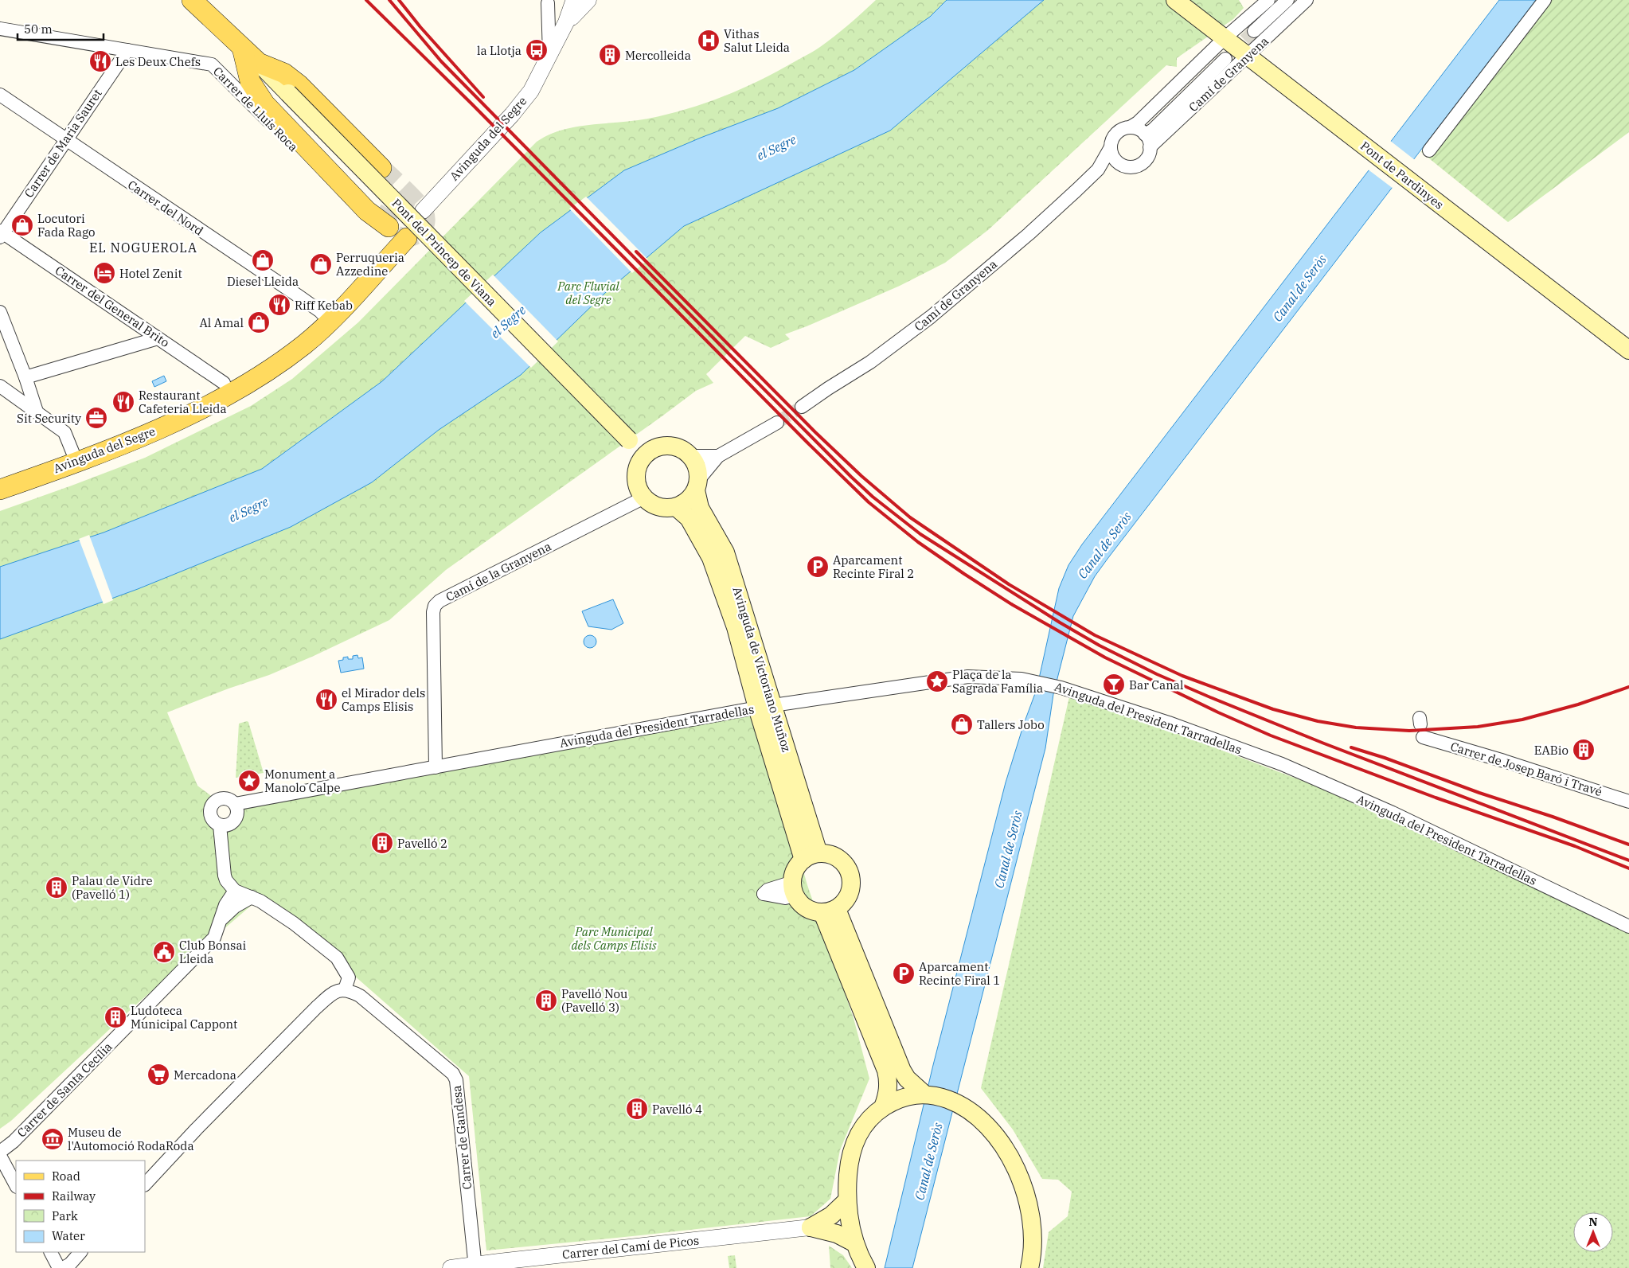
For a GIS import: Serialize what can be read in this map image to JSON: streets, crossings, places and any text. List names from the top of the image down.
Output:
{
  "streets": {
    "main road": [
      "Avinguda del Segre",
      "Pont de Pardinyes",
      "Pont del Príncep de Viana",
      "Avinguda de Victoriano Muñoz"
    ],
    "street": [
      "Camí de Granyena",
      "Carrer de Lluís Roca",
      "Carrer de Maria Sauret",
      "Carrer del Nord",
      "Carrer del General Brito",
      "Camí de la Granyena",
      "Avinguda del President Tarradellas",
      "Carrer de Josep Baró i Travé",
      "Carrer de Santa Cecília",
      "Carrer de Gandesa",
      "Carrer del Camí de Picos"
    ]
  },
  "crossings": [
    ["Camí de Granyena", "Pont de Pardinyes"],
    ["Carrer de Lluís Roca", "Avinguda del Segre"],
    ["Carrer de Lluís Roca", "Carrer de Maria Sauret"],
    ["Avinguda del Segre", "Carrer del Nord"],
    ["Avinguda del Segre", "Carrer del General Brito"],
    ["Carrer de Maria Sauret", "Carrer del Nord"],
    ["Carrer de Maria Sauret", "Carrer del General Brito"],
    ["Pont del Príncep de Viana", "Camí de la Granyena"],
    ["Pont del Príncep de Viana", "Avinguda de Victoriano Muñoz"],
    ["Camí de la Granyena", "Avinguda de Victoriano Muñoz"],
    ["Camí de la Granyena", "Avinguda del President Tarradellas"],
    ["Avinguda de Victoriano Muñoz", "Avinguda del President Tarradellas"],
    ["Carrer de Gandesa", "Carrer del Camí de Picos"]
  ],
  "districts": ["EL NOGUEROLA"],
  "water": ["el Segre", "Canal de Seròs"],
  "parks": ["Parc Fluvial del Segre", "Parc Municipal dels Camps Elisis"],
  "places": {
    "hospital": ["Vithas Salut Lleida"],
    "bus stop": ["la Llotja"],
    "building": [
      "Mercolleida",
      "EABio",
      "Pavelló 2",
      "Palau de Vidre (Pavelló 1)",
      "Pavelló Nou (Pavelló 3)",
      "Ludoteca Municipal Cappont",
      "Pavelló 4"
    ],
    "restaurant": [
      "Les Deux Chefs",
      "Riff Kebab",
      "Restaurant Cafeteria Lleida",
      "el Mirador dels Camps Elisis"
    ],
    "shop": [
      "Locutori Fada Rago",
      "Diesel Lleida",
      "Perruqueria Azzedine",
      "Al Amal",
      "Tallers Jobo"
    ],
    "hotel": ["Hotel Zenit"],
    "office": ["Sit Security"],
    "parking": ["Aparcament Recinte Firal 2", "Aparcament Recinte Firal 1"],
    "place": ["Plaça de la Sagrada Família", "Monument a Manolo Calpe"],
    "bar": ["Bar Canal"],
    "public building": ["Club Bonsai Lleida"],
    "supermarket": ["Mercadona"],
    "museum": ["Museu de l'Automoció RodaRoda"]
  },
  "legend": [
    "Road",
    "Railway",
    "Park",
    "Water"
  ],
  "scale_bar": "50 m",
  "north": "top"
}
